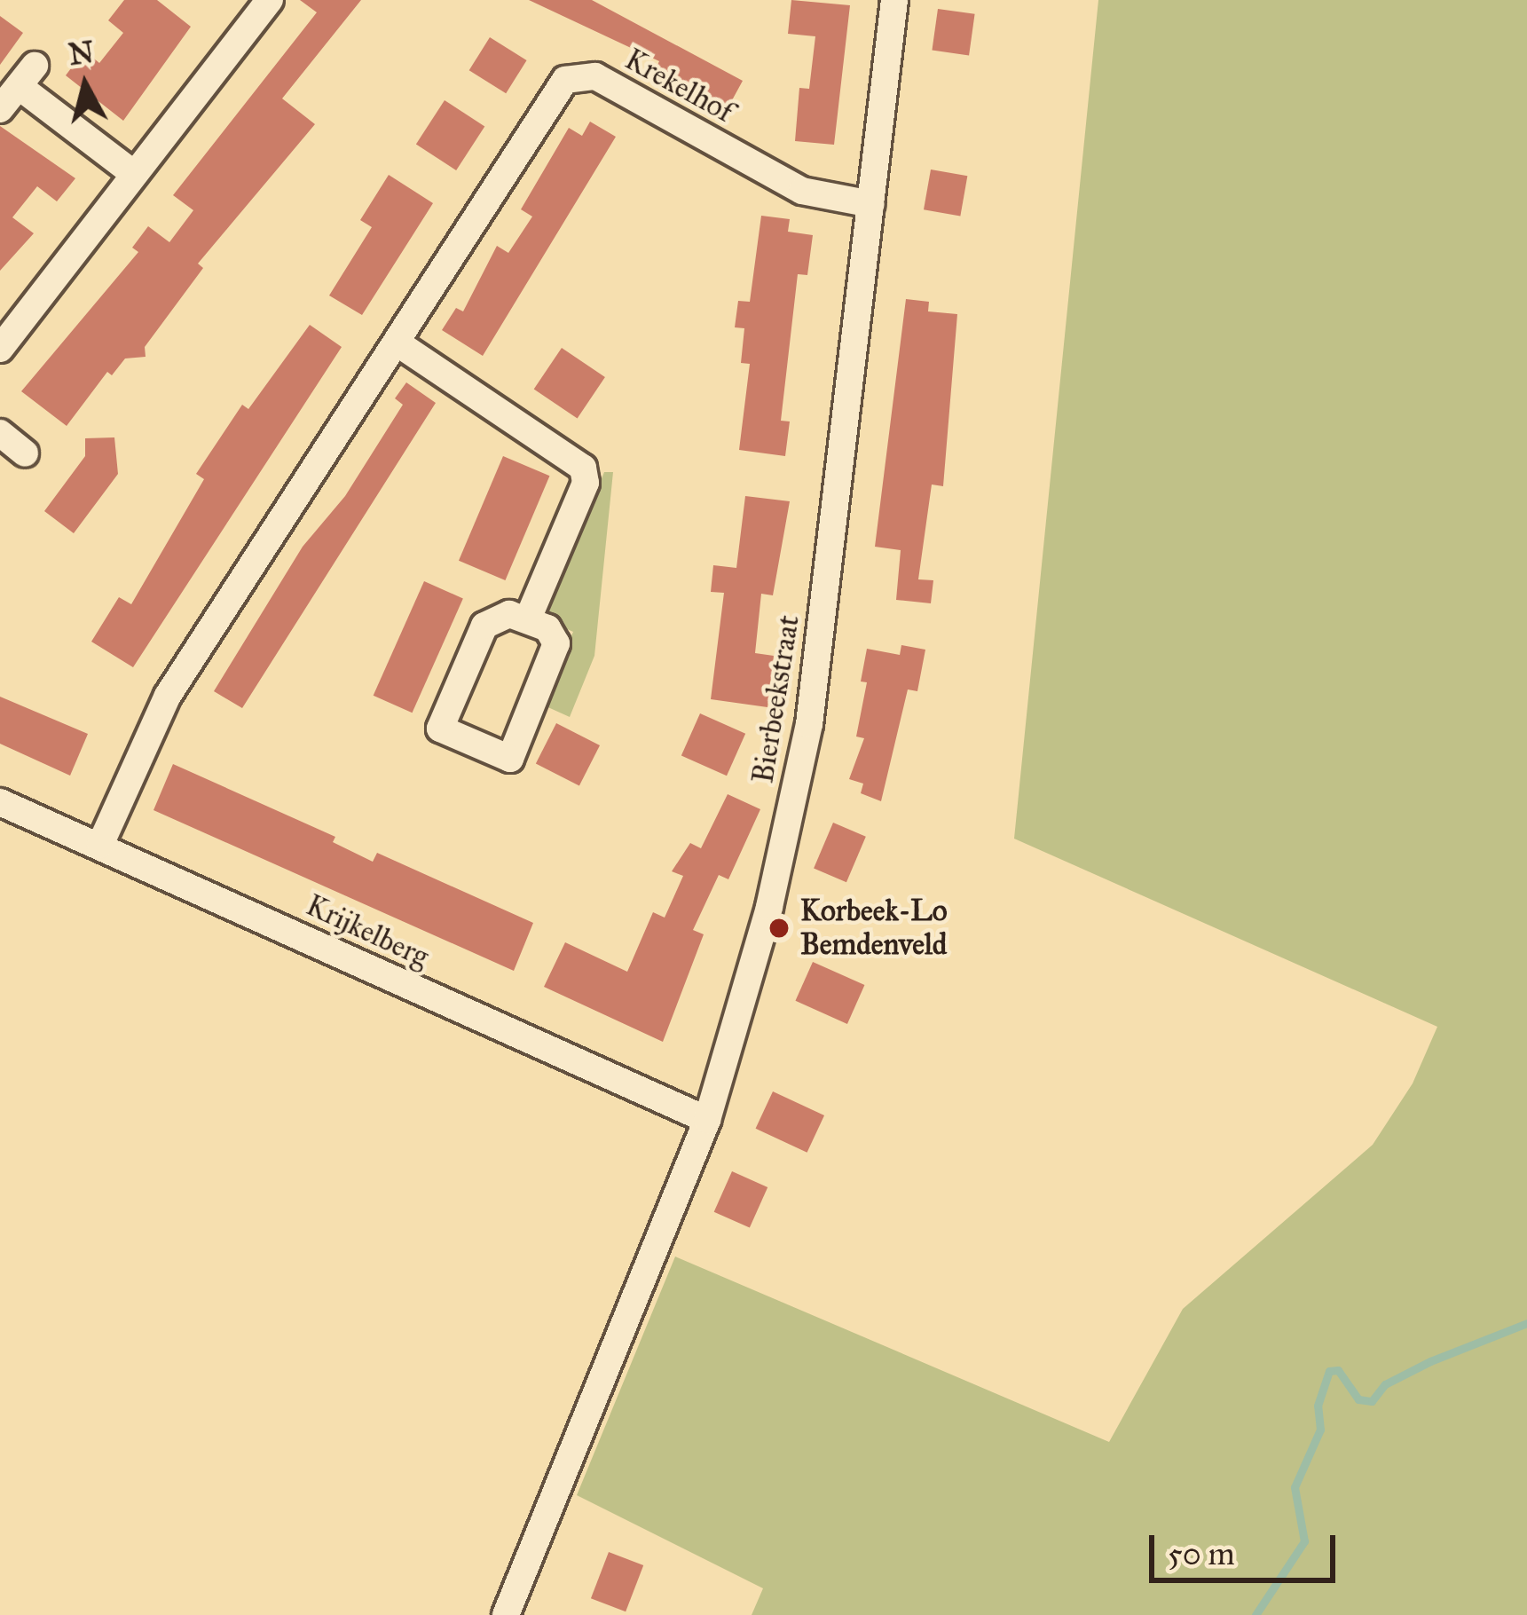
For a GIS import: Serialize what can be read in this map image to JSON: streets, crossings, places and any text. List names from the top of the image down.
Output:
{
  "streets": {
    "street": ["Krekelhof", "Bierbeekstraat", "Krijkelberg"]
  },
  "crossings": [
    ["Krekelhof", "Bierbeekstraat"],
    ["Krekelhof", "Krijkelberg"],
    ["Bierbeekstraat", "Krijkelberg"]
  ],
  "places": ["Korbeek-Lo Bemdenveld"],
  "scale_bar": "50 m",
  "north": "top"
}
